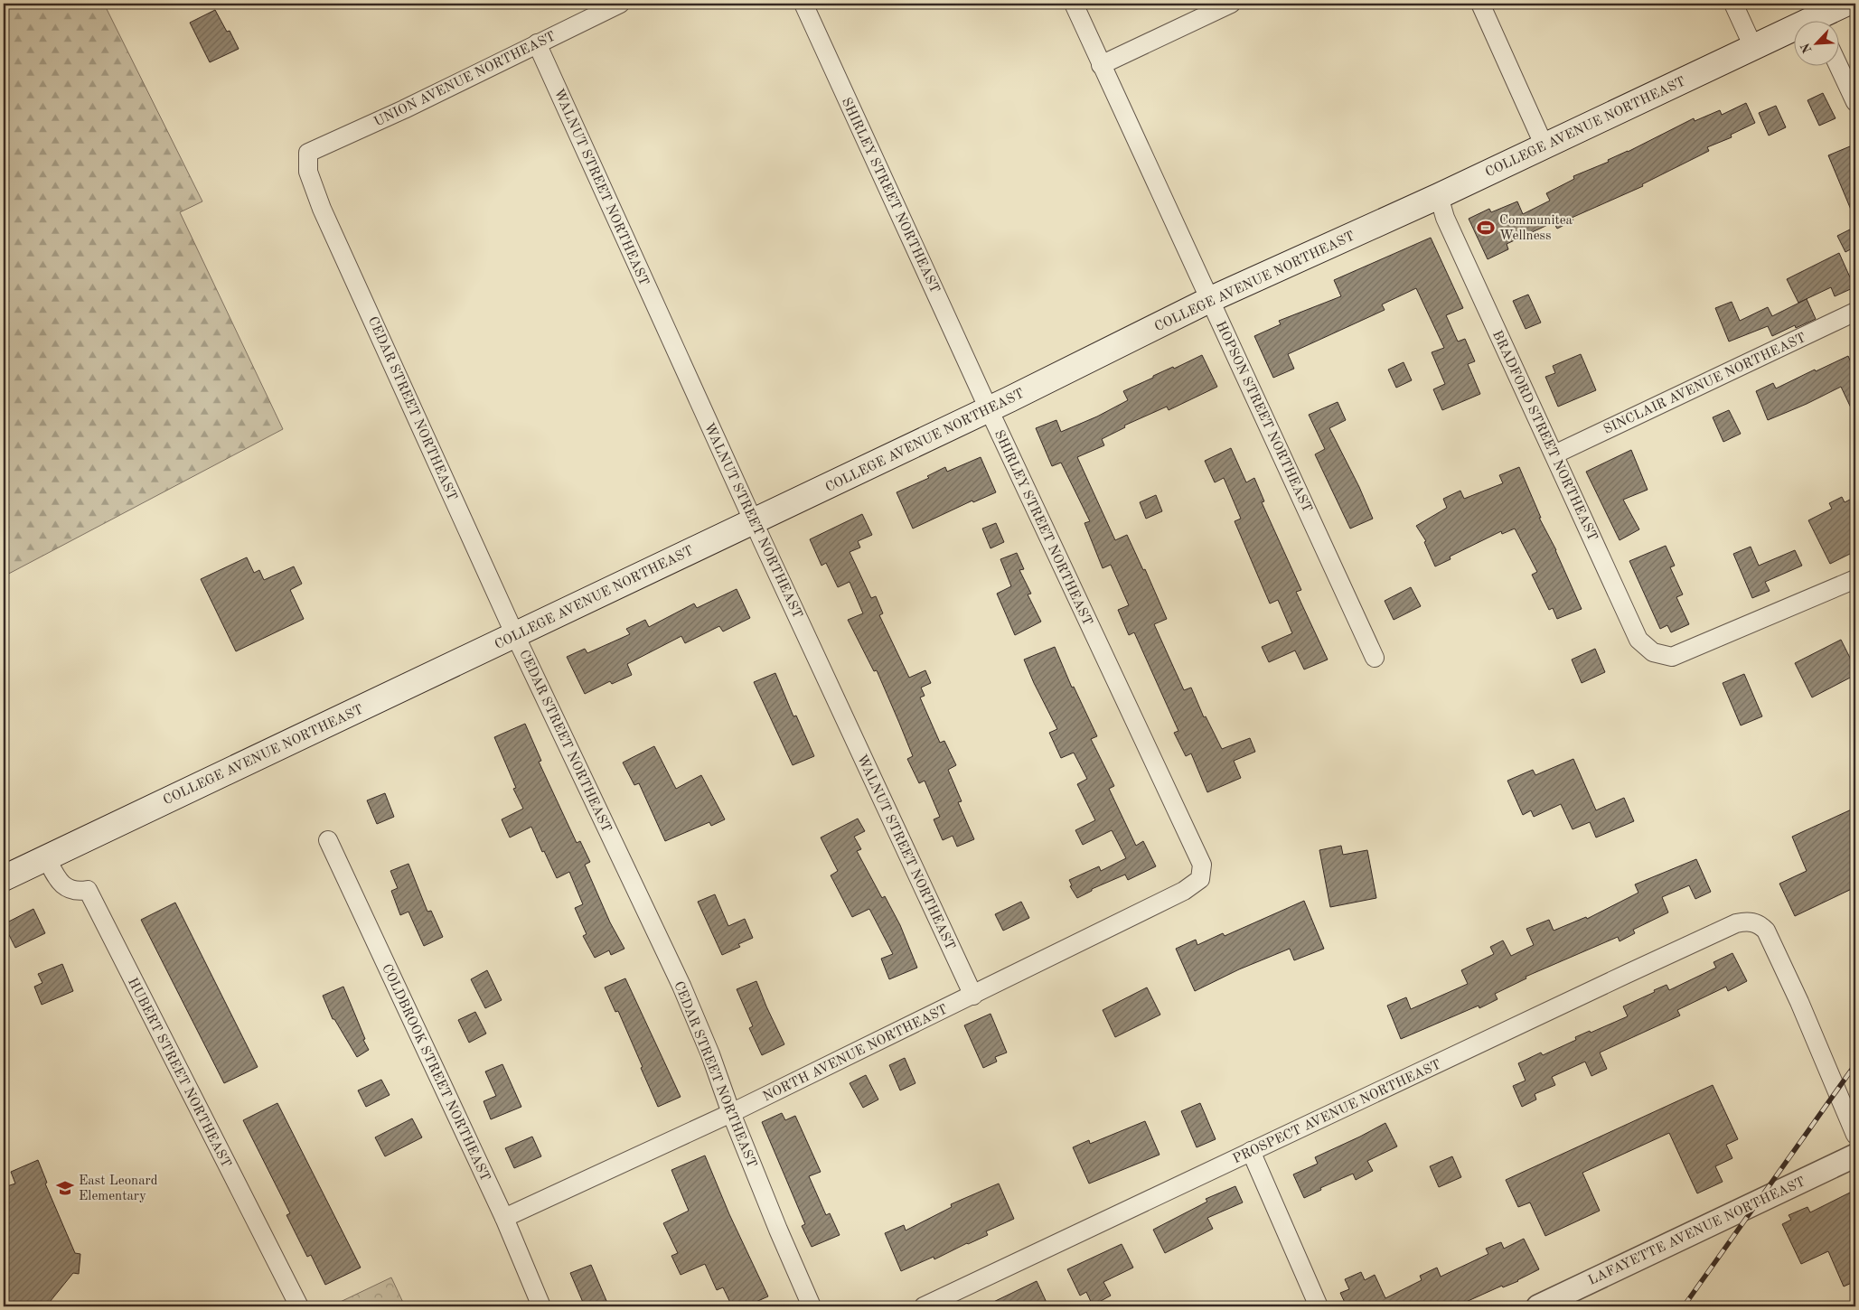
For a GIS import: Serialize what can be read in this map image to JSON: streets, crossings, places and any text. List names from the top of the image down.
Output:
{
  "streets": {
    "main road": ["COLLEGE AVENUE NORTHEAST"],
    "street": [
      "UNION AVENUE NORTHEAST",
      "WALNUT STREET NORTHEAST",
      "SHIRLEY STREET NORTHEAST",
      "SINCLAIR AVENUE NORTHEAST",
      "CEDAR STREET NORTHEAST",
      "HOPSON STREET NORTHEAST",
      "BRADFORD STREET NORTHEAST",
      "NORTH AVENUE NORTHEAST",
      "HUBERT STREET NORTHEAST",
      "COLDBROOK STREET NORTHEAST",
      "PROSPECT AVENUE NORTHEAST",
      "LAFAYETTE AVENUE NORTHEAST"
    ]
  },
  "crossings": [
    ["UNION AVENUE NORTHEAST", "WALNUT STREET NORTHEAST"],
    ["UNION AVENUE NORTHEAST", "CEDAR STREET NORTHEAST"],
    ["COLLEGE AVENUE NORTHEAST", "WALNUT STREET NORTHEAST"],
    ["COLLEGE AVENUE NORTHEAST", "SHIRLEY STREET NORTHEAST"],
    ["COLLEGE AVENUE NORTHEAST", "CEDAR STREET NORTHEAST"],
    ["COLLEGE AVENUE NORTHEAST", "HOPSON STREET NORTHEAST"],
    ["COLLEGE AVENUE NORTHEAST", "BRADFORD STREET NORTHEAST"],
    ["COLLEGE AVENUE NORTHEAST", "HUBERT STREET NORTHEAST"],
    ["WALNUT STREET NORTHEAST", "NORTH AVENUE NORTHEAST"],
    ["SHIRLEY STREET NORTHEAST", "NORTH AVENUE NORTHEAST"],
    ["SINCLAIR AVENUE NORTHEAST", "BRADFORD STREET NORTHEAST"],
    ["CEDAR STREET NORTHEAST", "NORTH AVENUE NORTHEAST"],
    ["NORTH AVENUE NORTHEAST", "COLDBROOK STREET NORTHEAST"]
  ],
  "places": {
    "sports": ["Communitea Wellness"],
    "school or university": ["East Leonard Elementary"]
  },
  "north": "bottom left"
}
